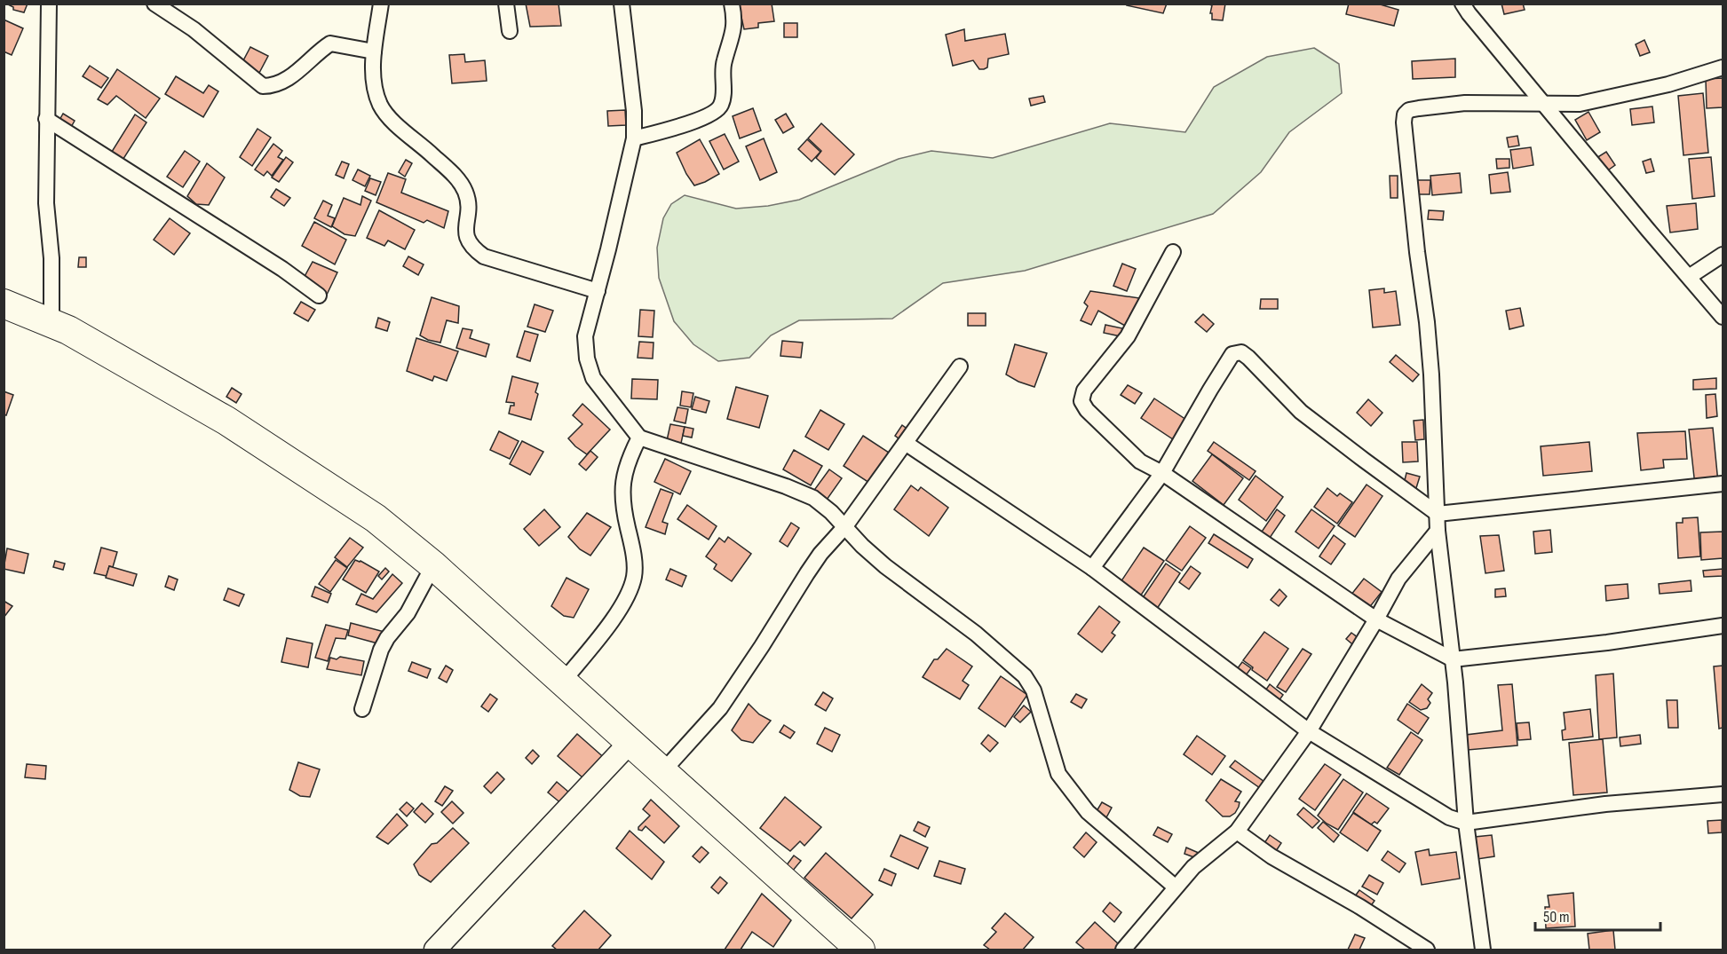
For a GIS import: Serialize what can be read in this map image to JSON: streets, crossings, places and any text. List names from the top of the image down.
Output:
{
  "scale_bar": "50 m"
}
